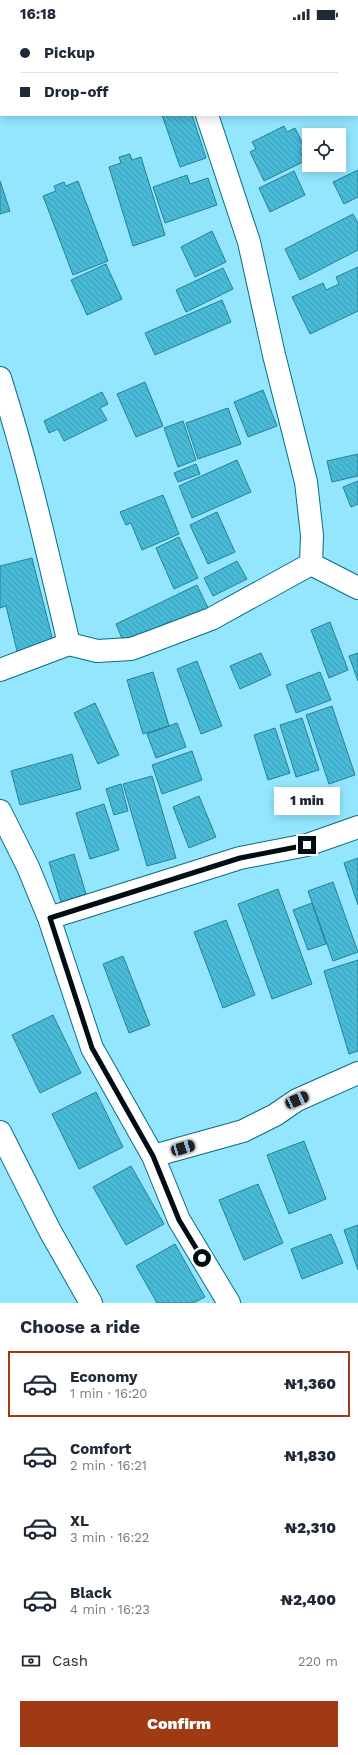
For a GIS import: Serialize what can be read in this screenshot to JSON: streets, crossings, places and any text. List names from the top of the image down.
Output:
{
  "page": {
    "status": "16:18",
    "banner": ["Pickup", "Drop-off"],
    "bubble": "1 min",
    "heading": "Choose a ride",
    "list": [
      {
        "name": "Economy",
        "note": "1 min · 16:20",
        "value": "₦1,360"
      },
      {
        "name": "Comfort",
        "note": "2 min · 16:21",
        "value": "₦1,830"
      },
      {
        "name": "XL",
        "note": "3 min · 16:22",
        "value": "₦2,310"
      },
      {
        "name": "Black",
        "note": "4 min · 16:23",
        "value": "₦2,400"
      }
    ],
    "pay": ["Cash", "220 m"],
    "buttons": "Confirm"
  }
}
